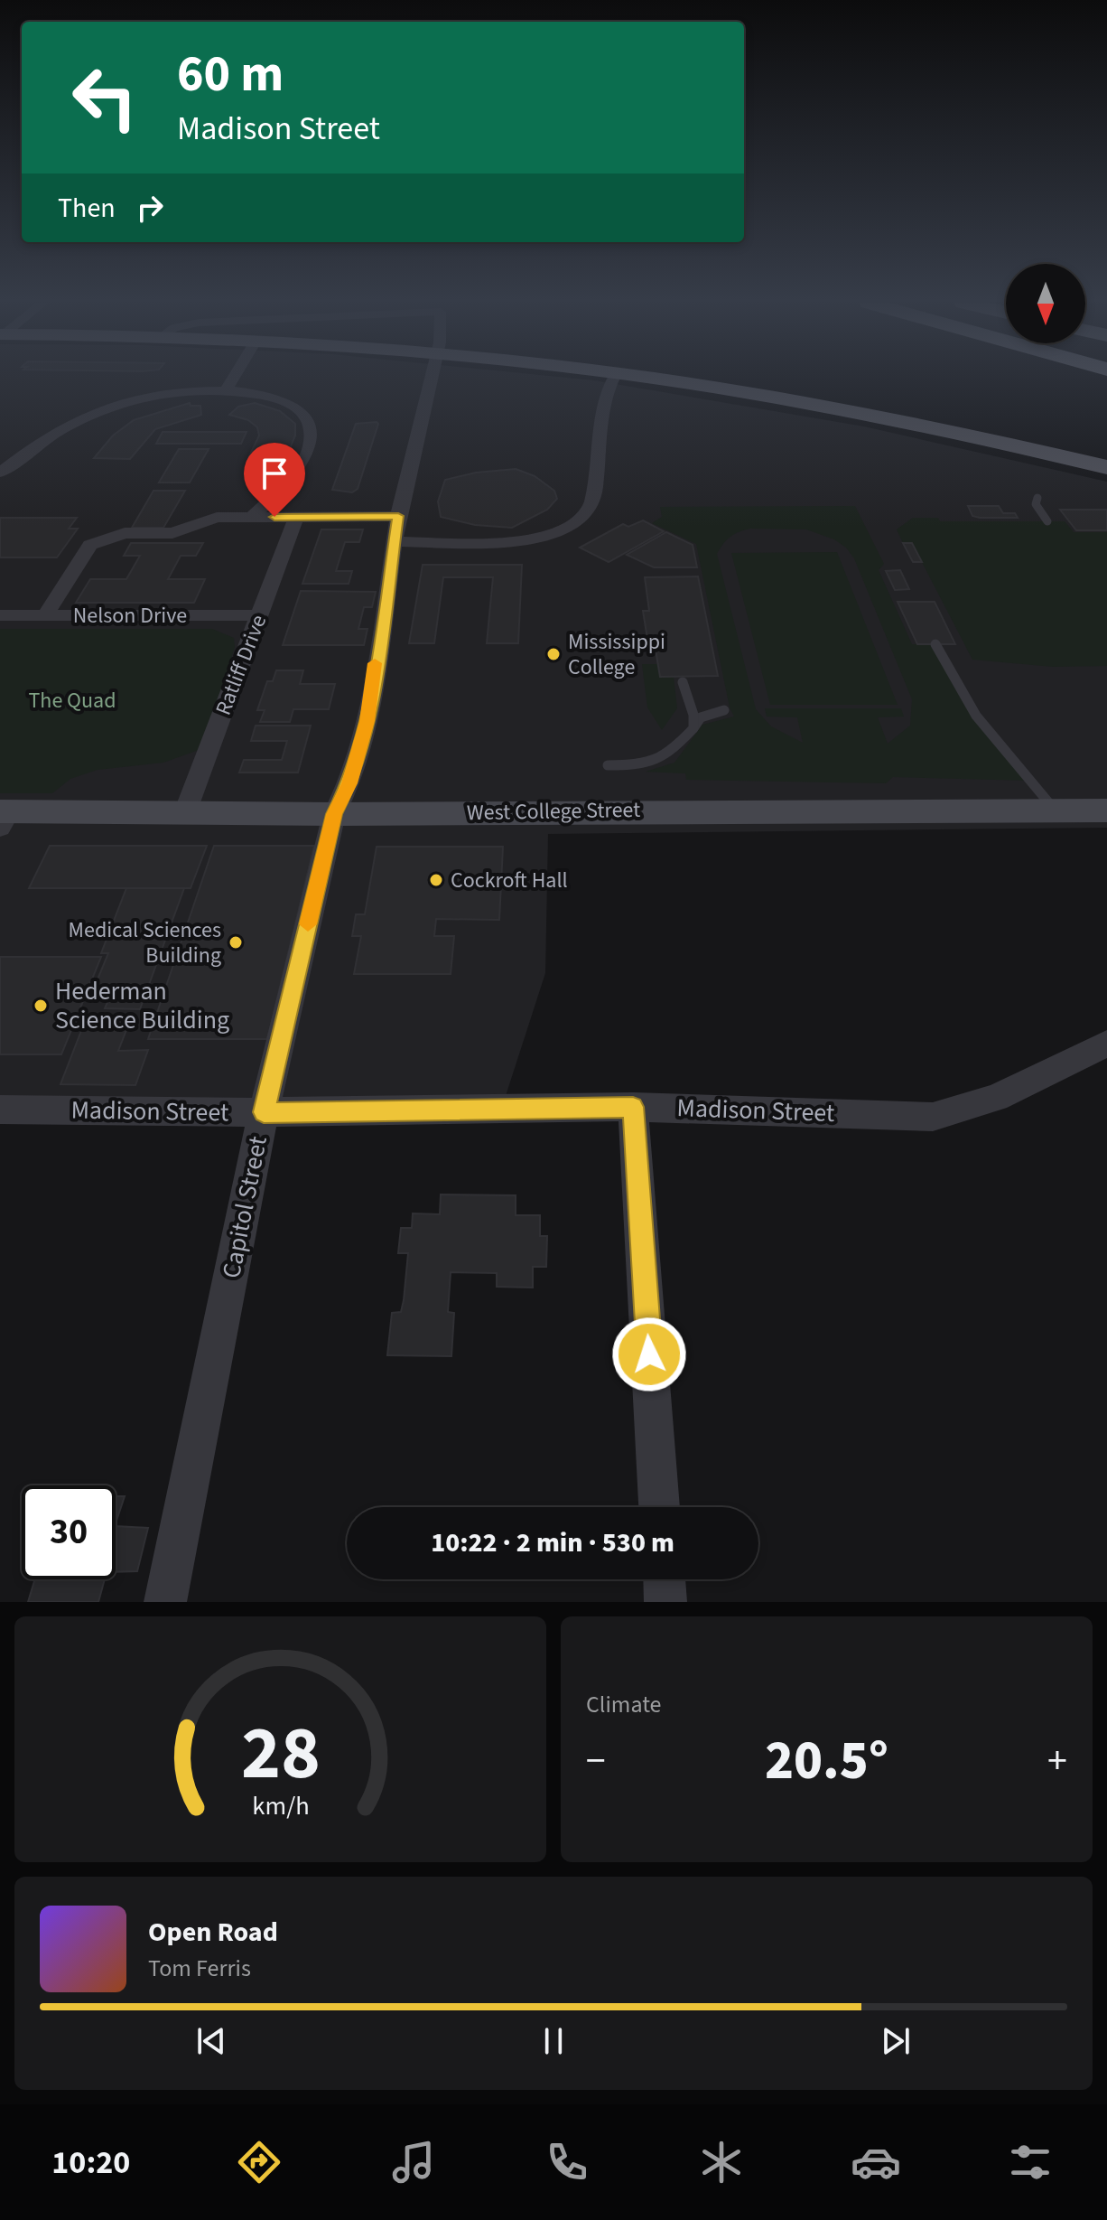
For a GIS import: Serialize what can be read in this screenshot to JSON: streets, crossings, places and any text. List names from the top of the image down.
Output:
{
  "streets": {
    "street": [
      "Nelson Drive",
      "Ratliff Drive",
      "West College Street",
      "Madison Street",
      "Capitol Street"
    ]
  },
  "crossings": [
    ["Nelson Drive", "Ratliff Drive"],
    ["Ratliff Drive", "West College Street"],
    ["West College Street", "Capitol Street"],
    ["Madison Street", "Capitol Street"]
  ],
  "parks": ["The Quad"],
  "places": [
    "Mississippi College",
    "Cockroft Hall",
    "Medical Sciences Building",
    "Hederman Science Building"
  ],
  "north": "bottom",
  "page": {
    "turn": ["60 m", "Madison Street"],
    "then": "Then",
    "limit": "30",
    "trip": "10:22 · 2 min · 530 m",
    "tile": "Climate",
    "heat": ["−", "20.5°", "+"],
    "song": ["Open Road", "Tom Ferris"],
    "tabs": "10:20",
    "gauge": ["28", "km/h"]
  }
}
